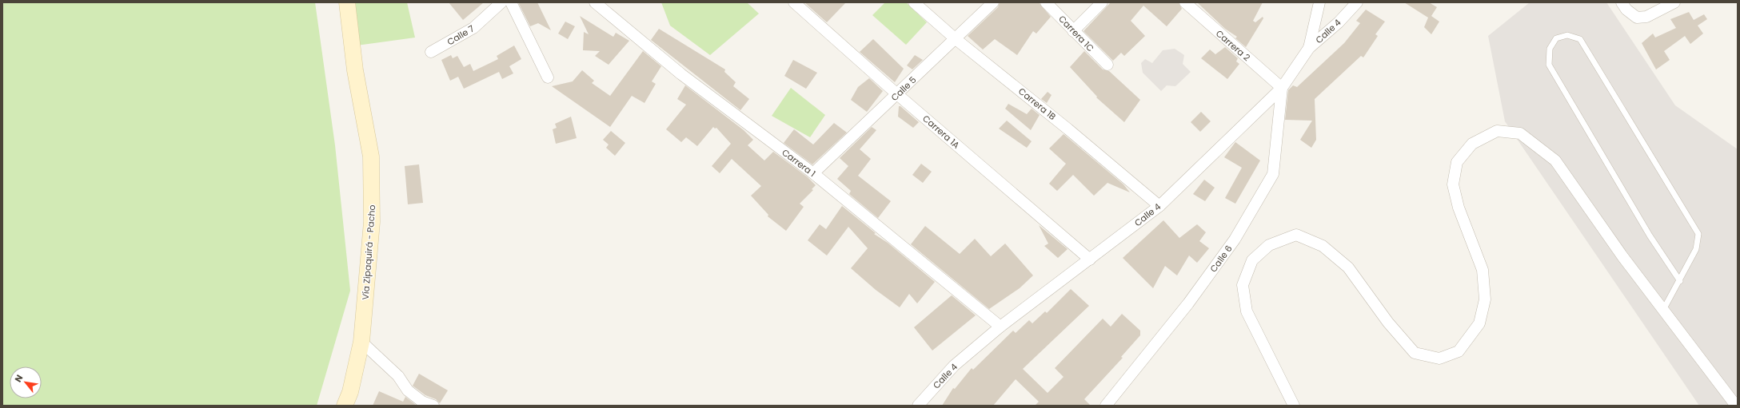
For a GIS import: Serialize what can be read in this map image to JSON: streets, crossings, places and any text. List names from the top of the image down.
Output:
{
  "streets": {
    "main road": ["Vía Zipaquirá - Pacho"],
    "street": [
      "Calle 4",
      "Carrera 1C",
      "Calle 7",
      "Carrera 2",
      "Calle 5",
      "Carrera 1B",
      "Carrera 1A",
      "Carrera 1",
      "Calle 6"
    ]
  },
  "crossings": [
    ["Calle 4", "Carrera 2"],
    ["Calle 4", "Carrera 1B"],
    ["Calle 4", "Carrera 1A"],
    ["Calle 4", "Carrera 1"],
    ["Calle 4", "Calle 6"],
    ["Carrera 2", "Calle 6"],
    ["Calle 5", "Carrera 1B"],
    ["Calle 5", "Carrera 1A"],
    ["Calle 5", "Carrera 1"]
  ],
  "north": "top left"
}
